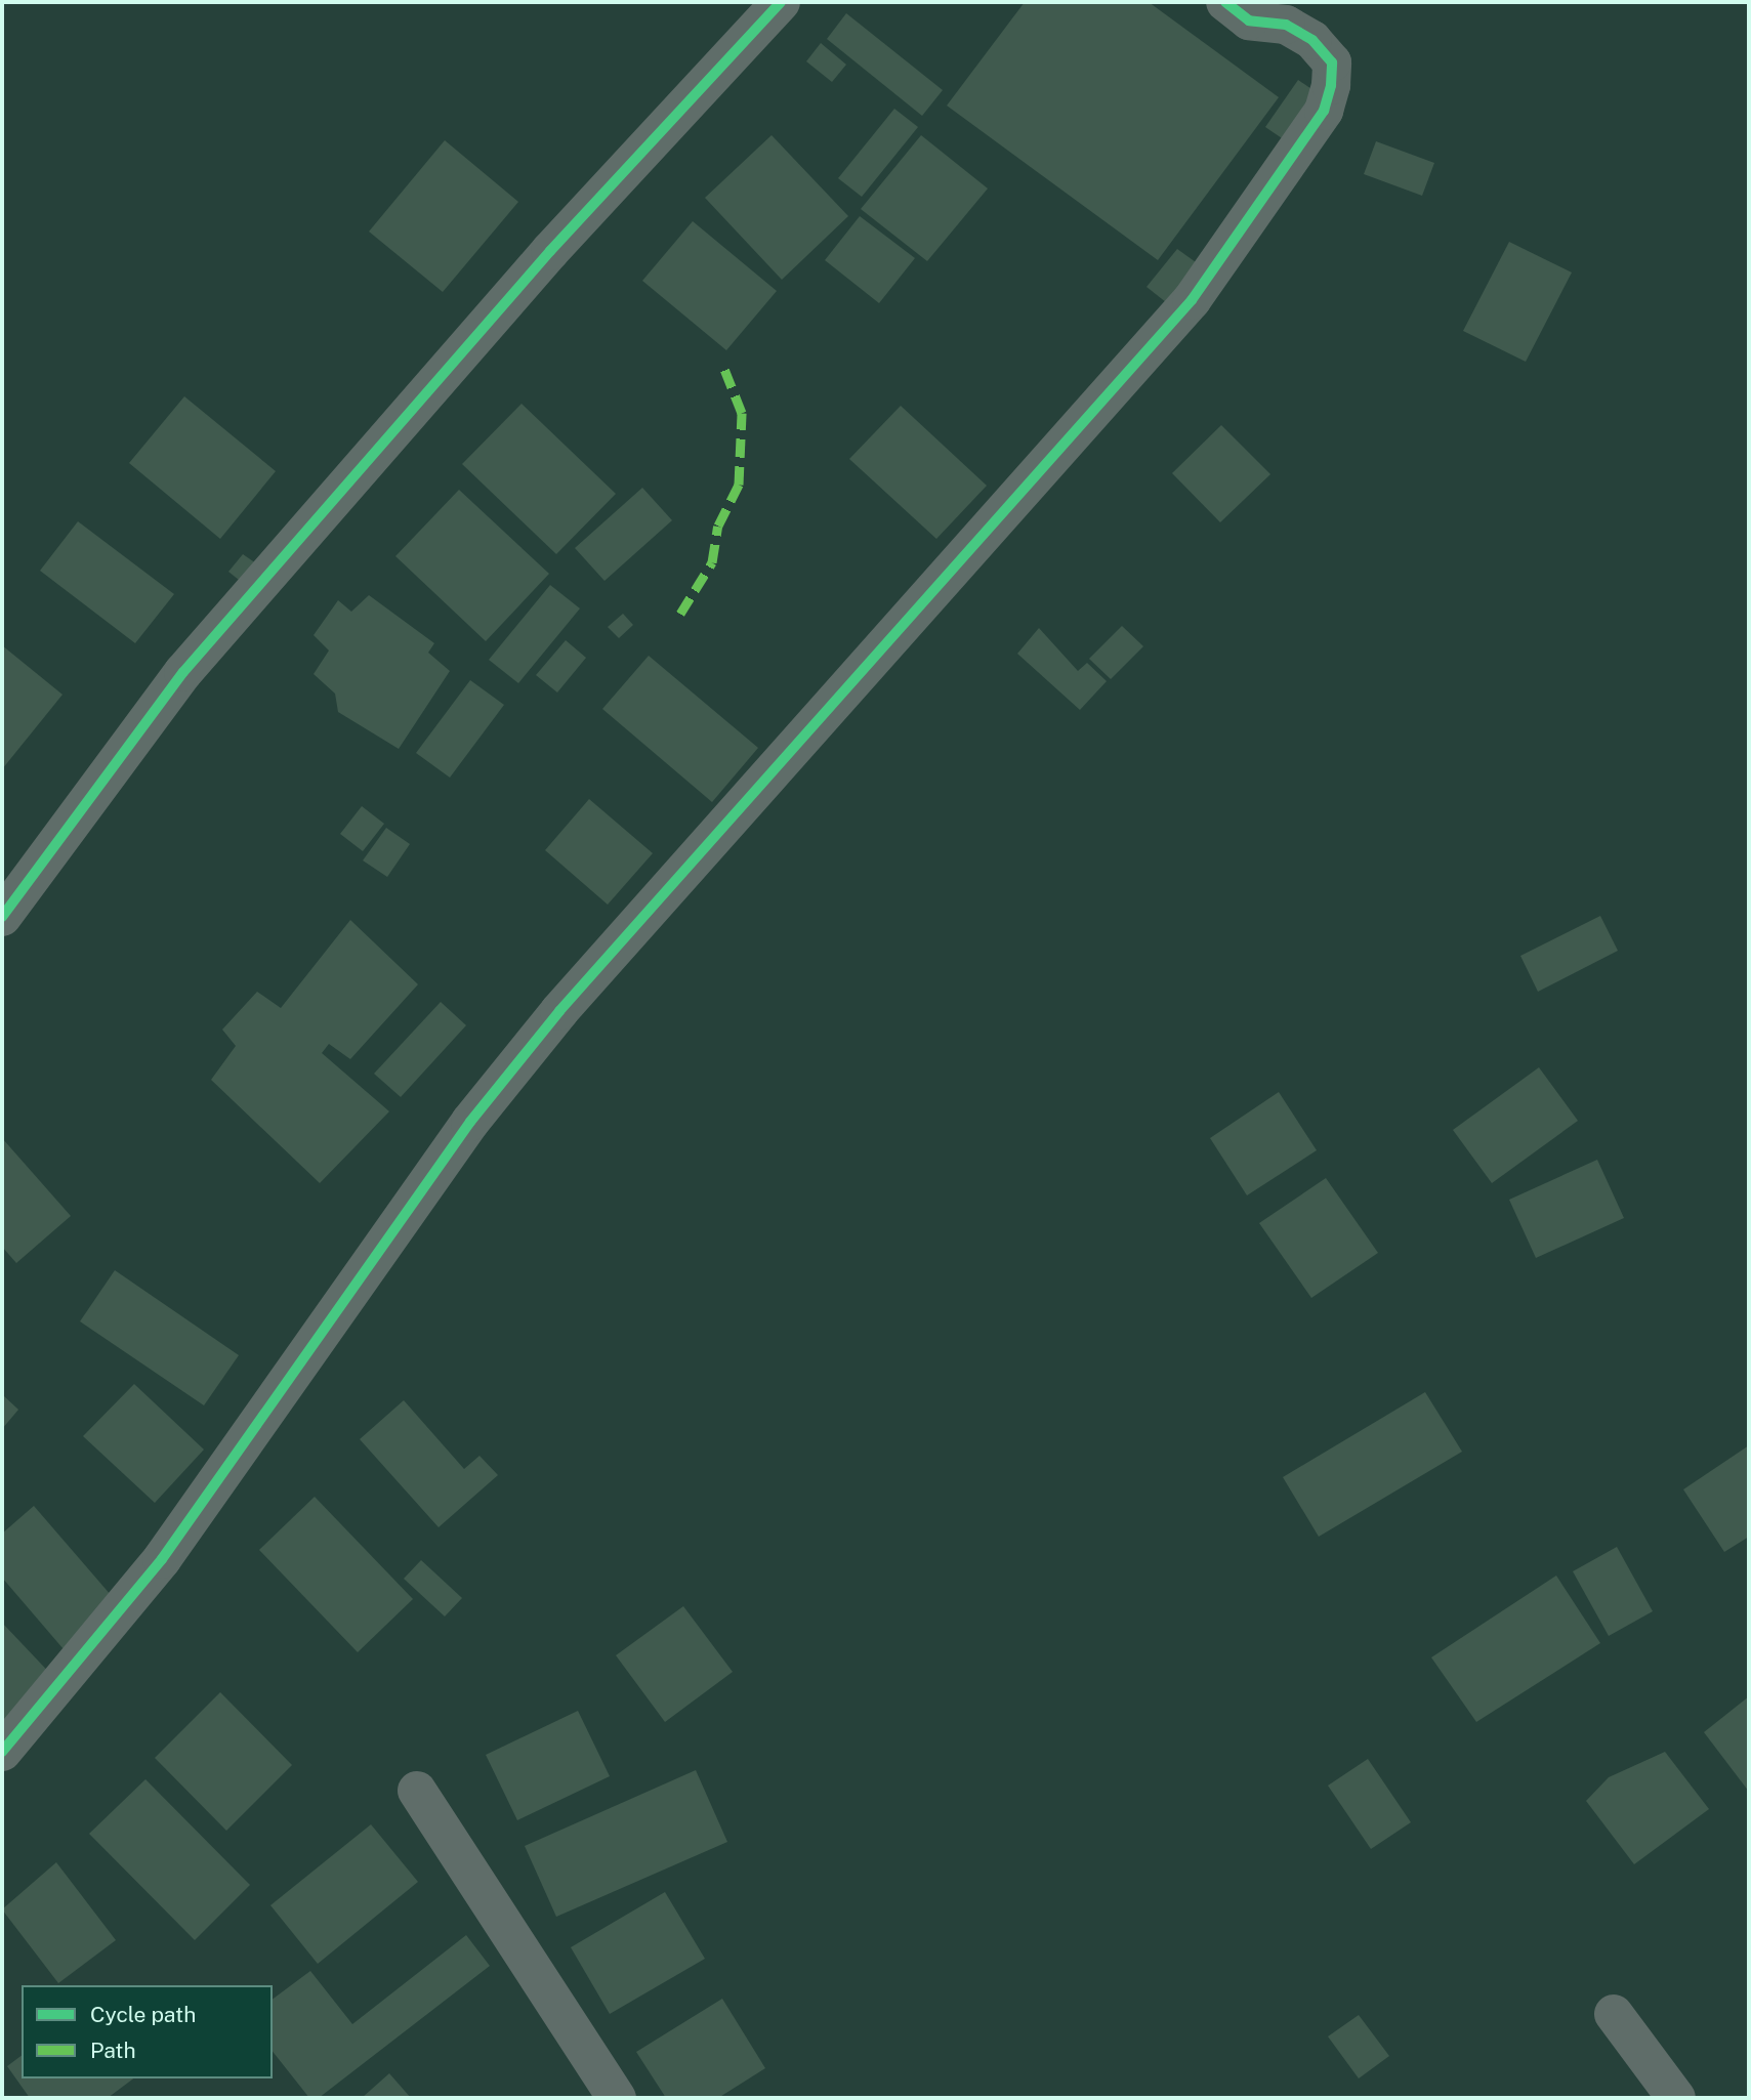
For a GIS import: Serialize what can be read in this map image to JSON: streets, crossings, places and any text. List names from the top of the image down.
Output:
{
  "legend": ["Cycle path", "Path"]
}
